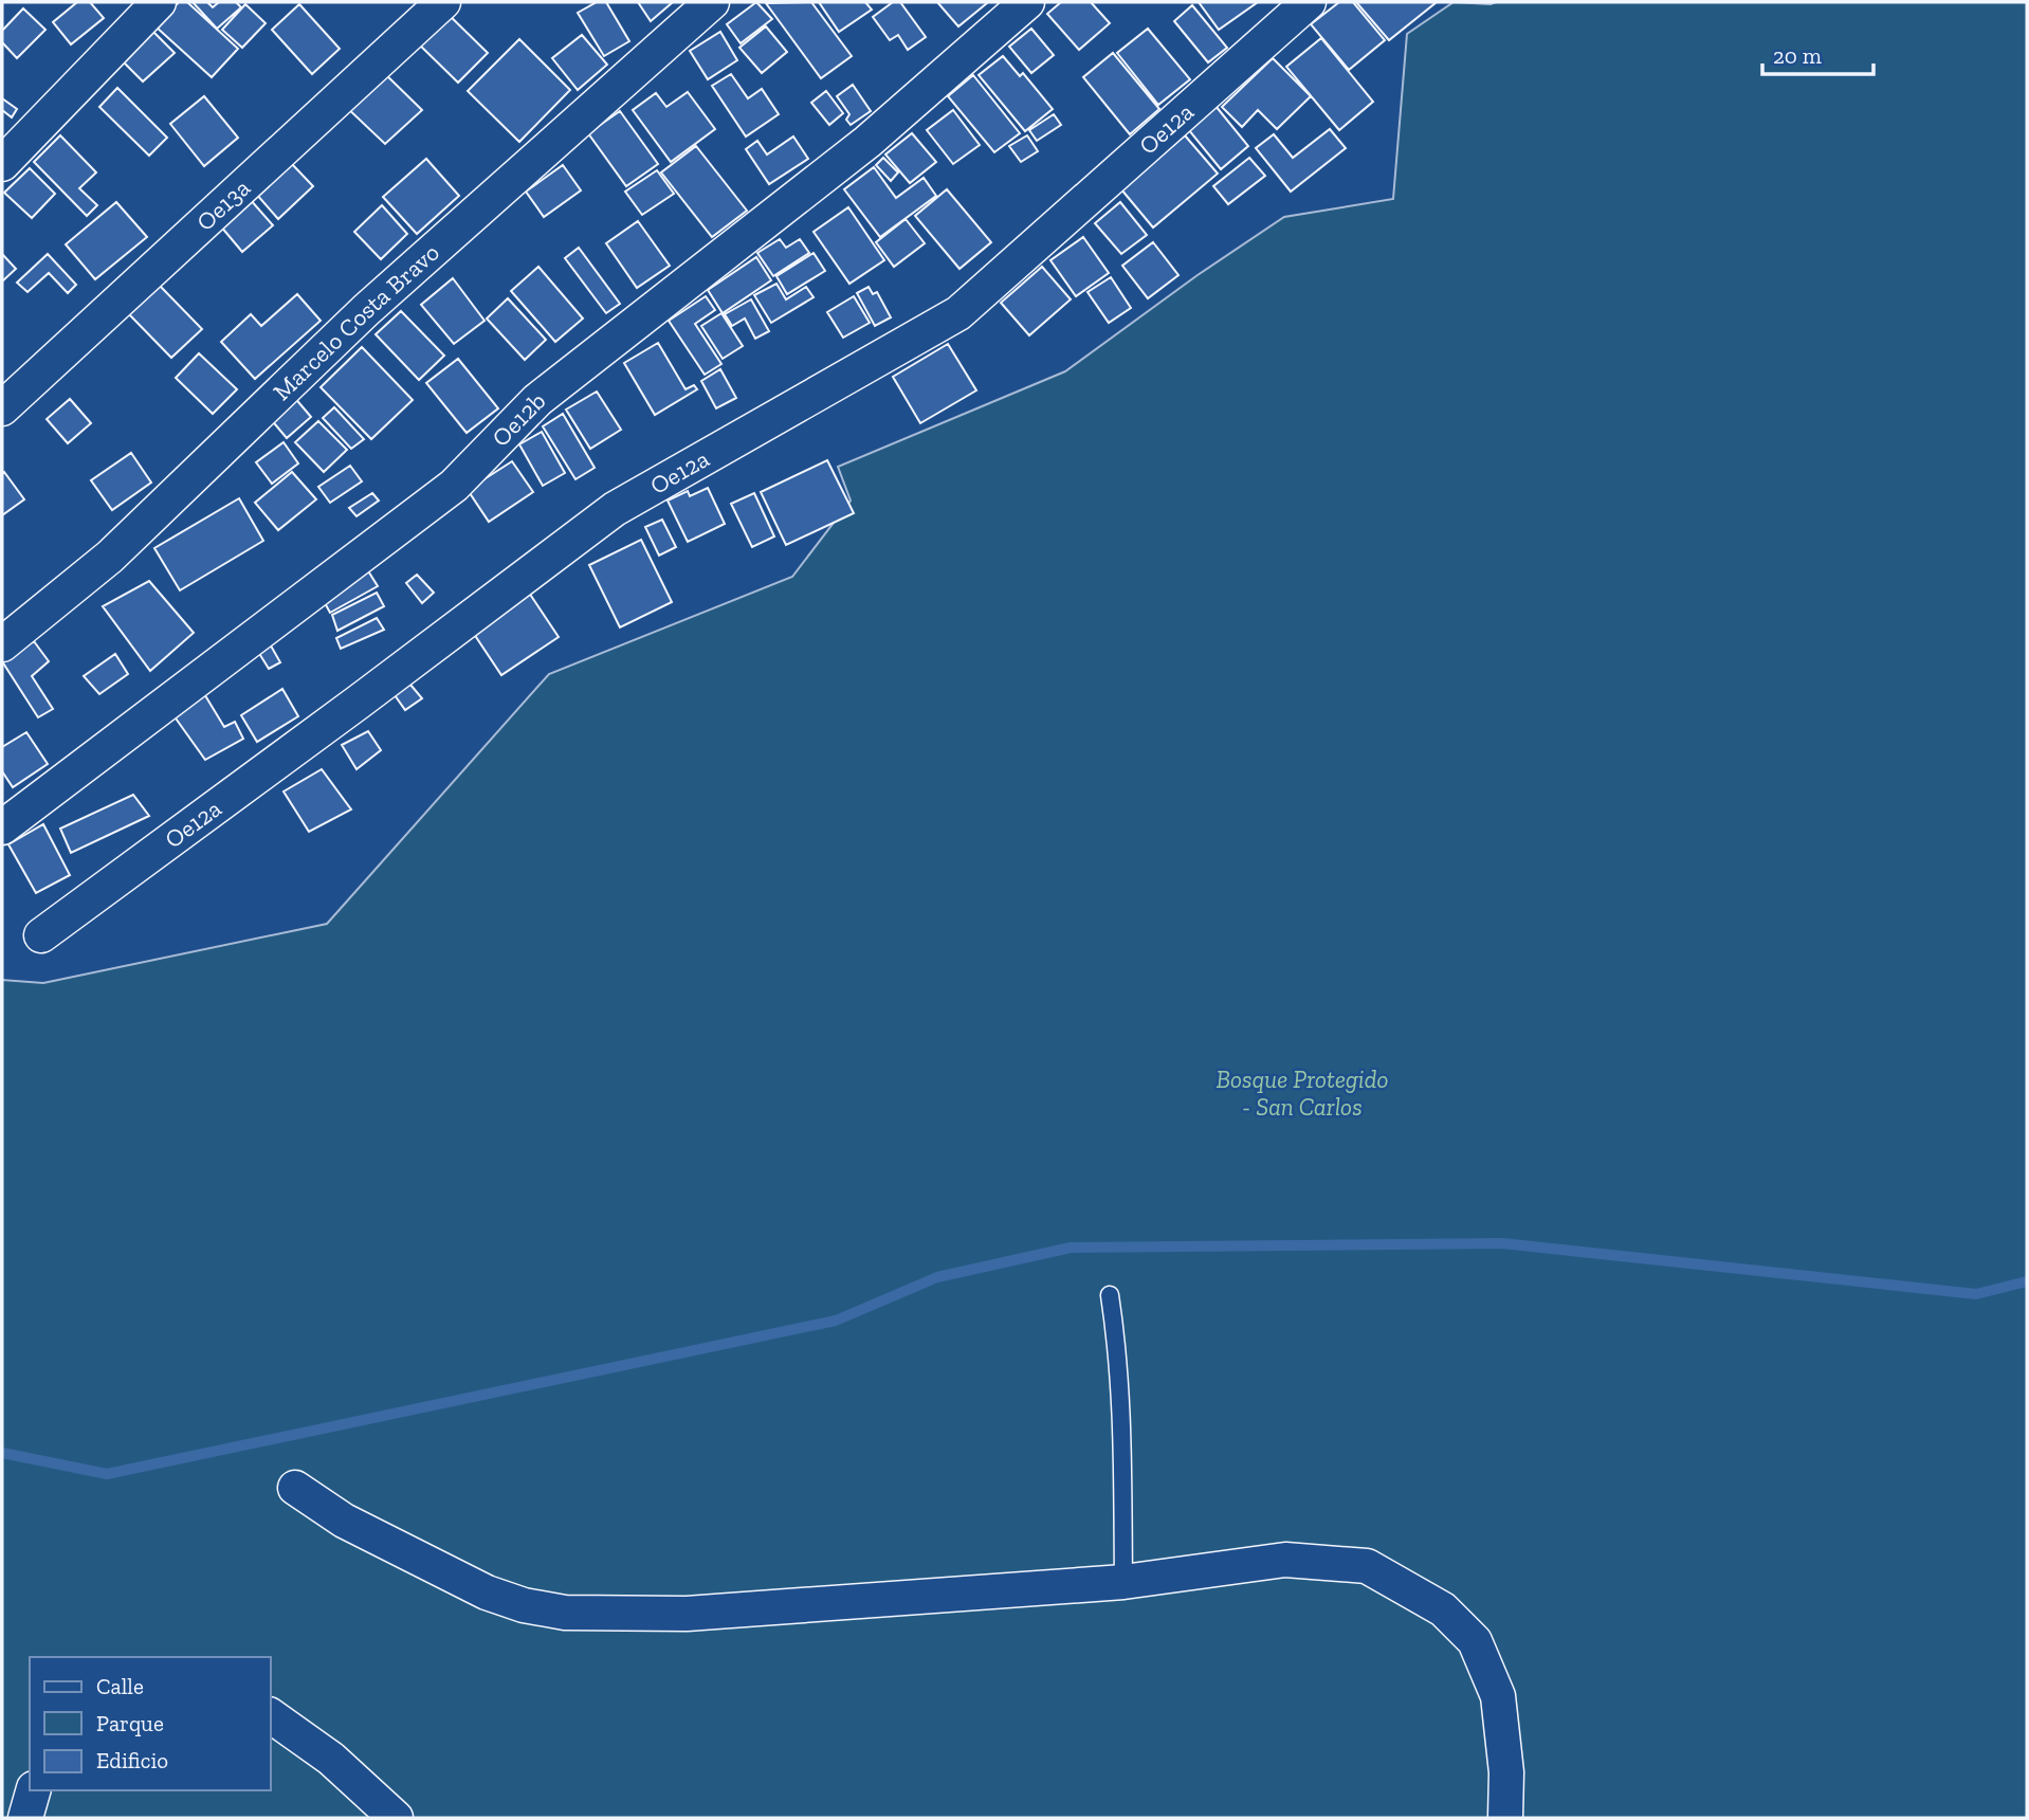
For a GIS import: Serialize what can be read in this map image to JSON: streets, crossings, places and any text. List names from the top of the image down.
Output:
{
  "streets": {
    "street": [
      "Oe12a",
      "Oe13a",
      "Marcelo Costa Bravo",
      "Oe12b"
    ]
  },
  "parks": ["Bosque Protegido - San Carlos"],
  "legend": ["Calle", "Parque", "Edificio"],
  "scale_bar": "20 m"
}
